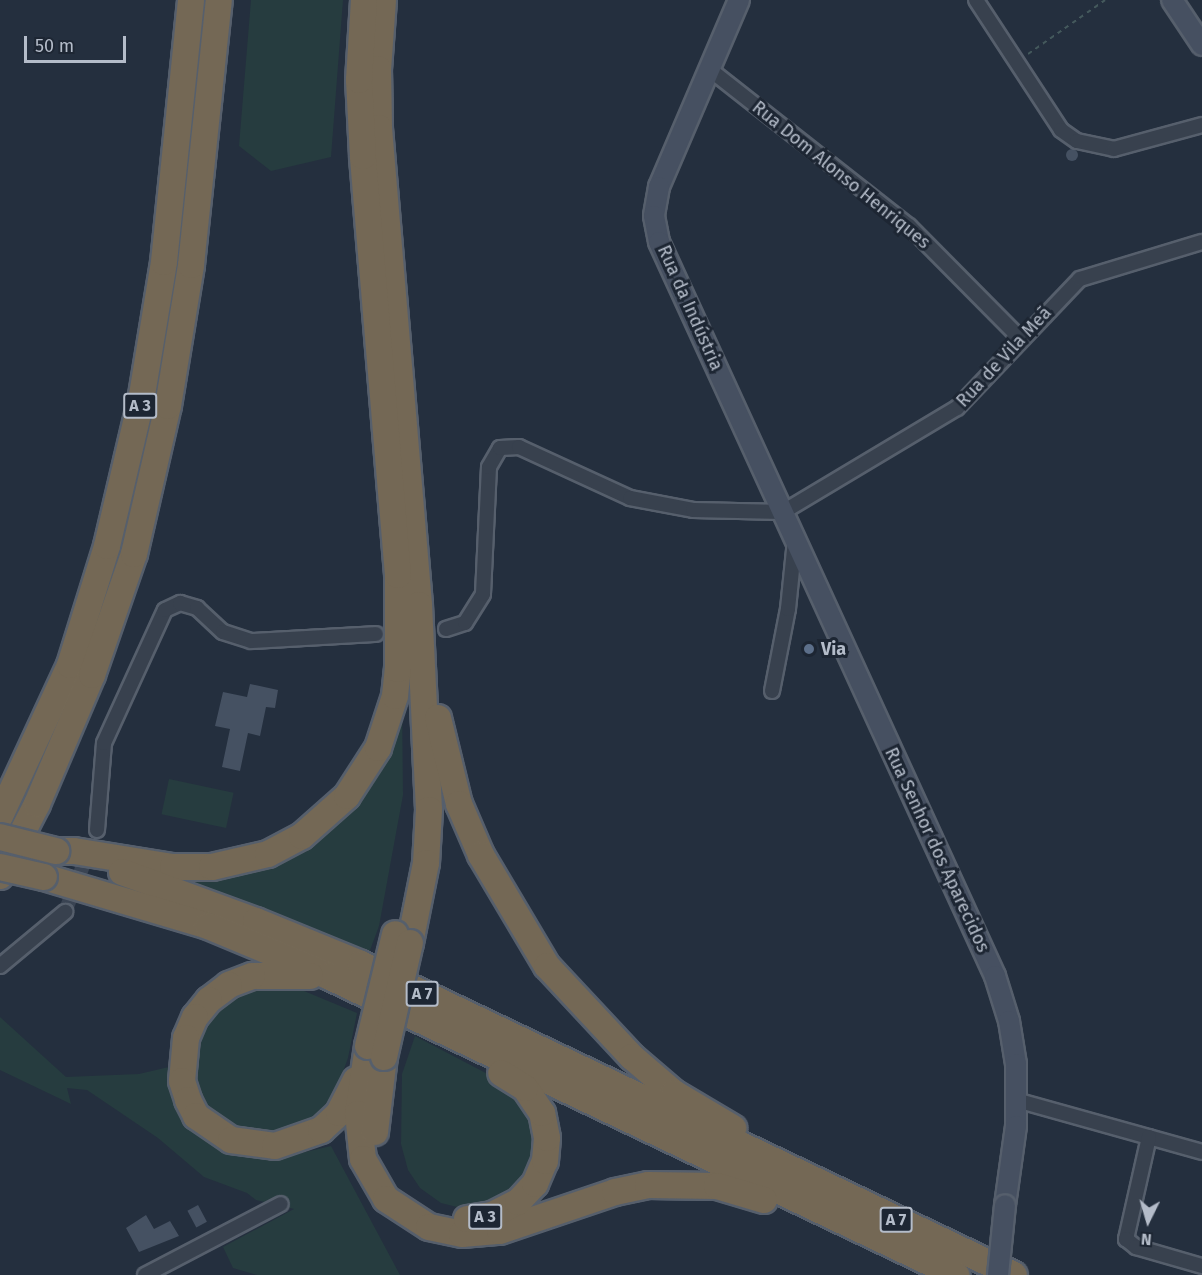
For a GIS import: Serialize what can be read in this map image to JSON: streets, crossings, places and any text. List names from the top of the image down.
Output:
{
  "streets": {
    "highway": ["A 3", "A 7"],
    "street": [
      "Rua Dom Alonso Henriques",
      "Rua da Indústria",
      "Rua de Vila Meã",
      "Rua Senhor dos Aparecidos"
    ]
  },
  "crossings": [
    ["Rua Dom Alonso Henriques", "Rua da Indústria"],
    ["Rua Dom Alonso Henriques", "Rua de Vila Meã"],
    ["Rua da Indústria", "Rua de Vila Meã"],
    ["Rua da Indústria", "Rua Senhor dos Aparecidos"],
    ["Rua de Vila Meã", "Rua Senhor dos Aparecidos"],
    ["A 3", "A 7"]
  ],
  "places": ["Via"],
  "scale_bar": "50 m",
  "north": "bottom"
}
